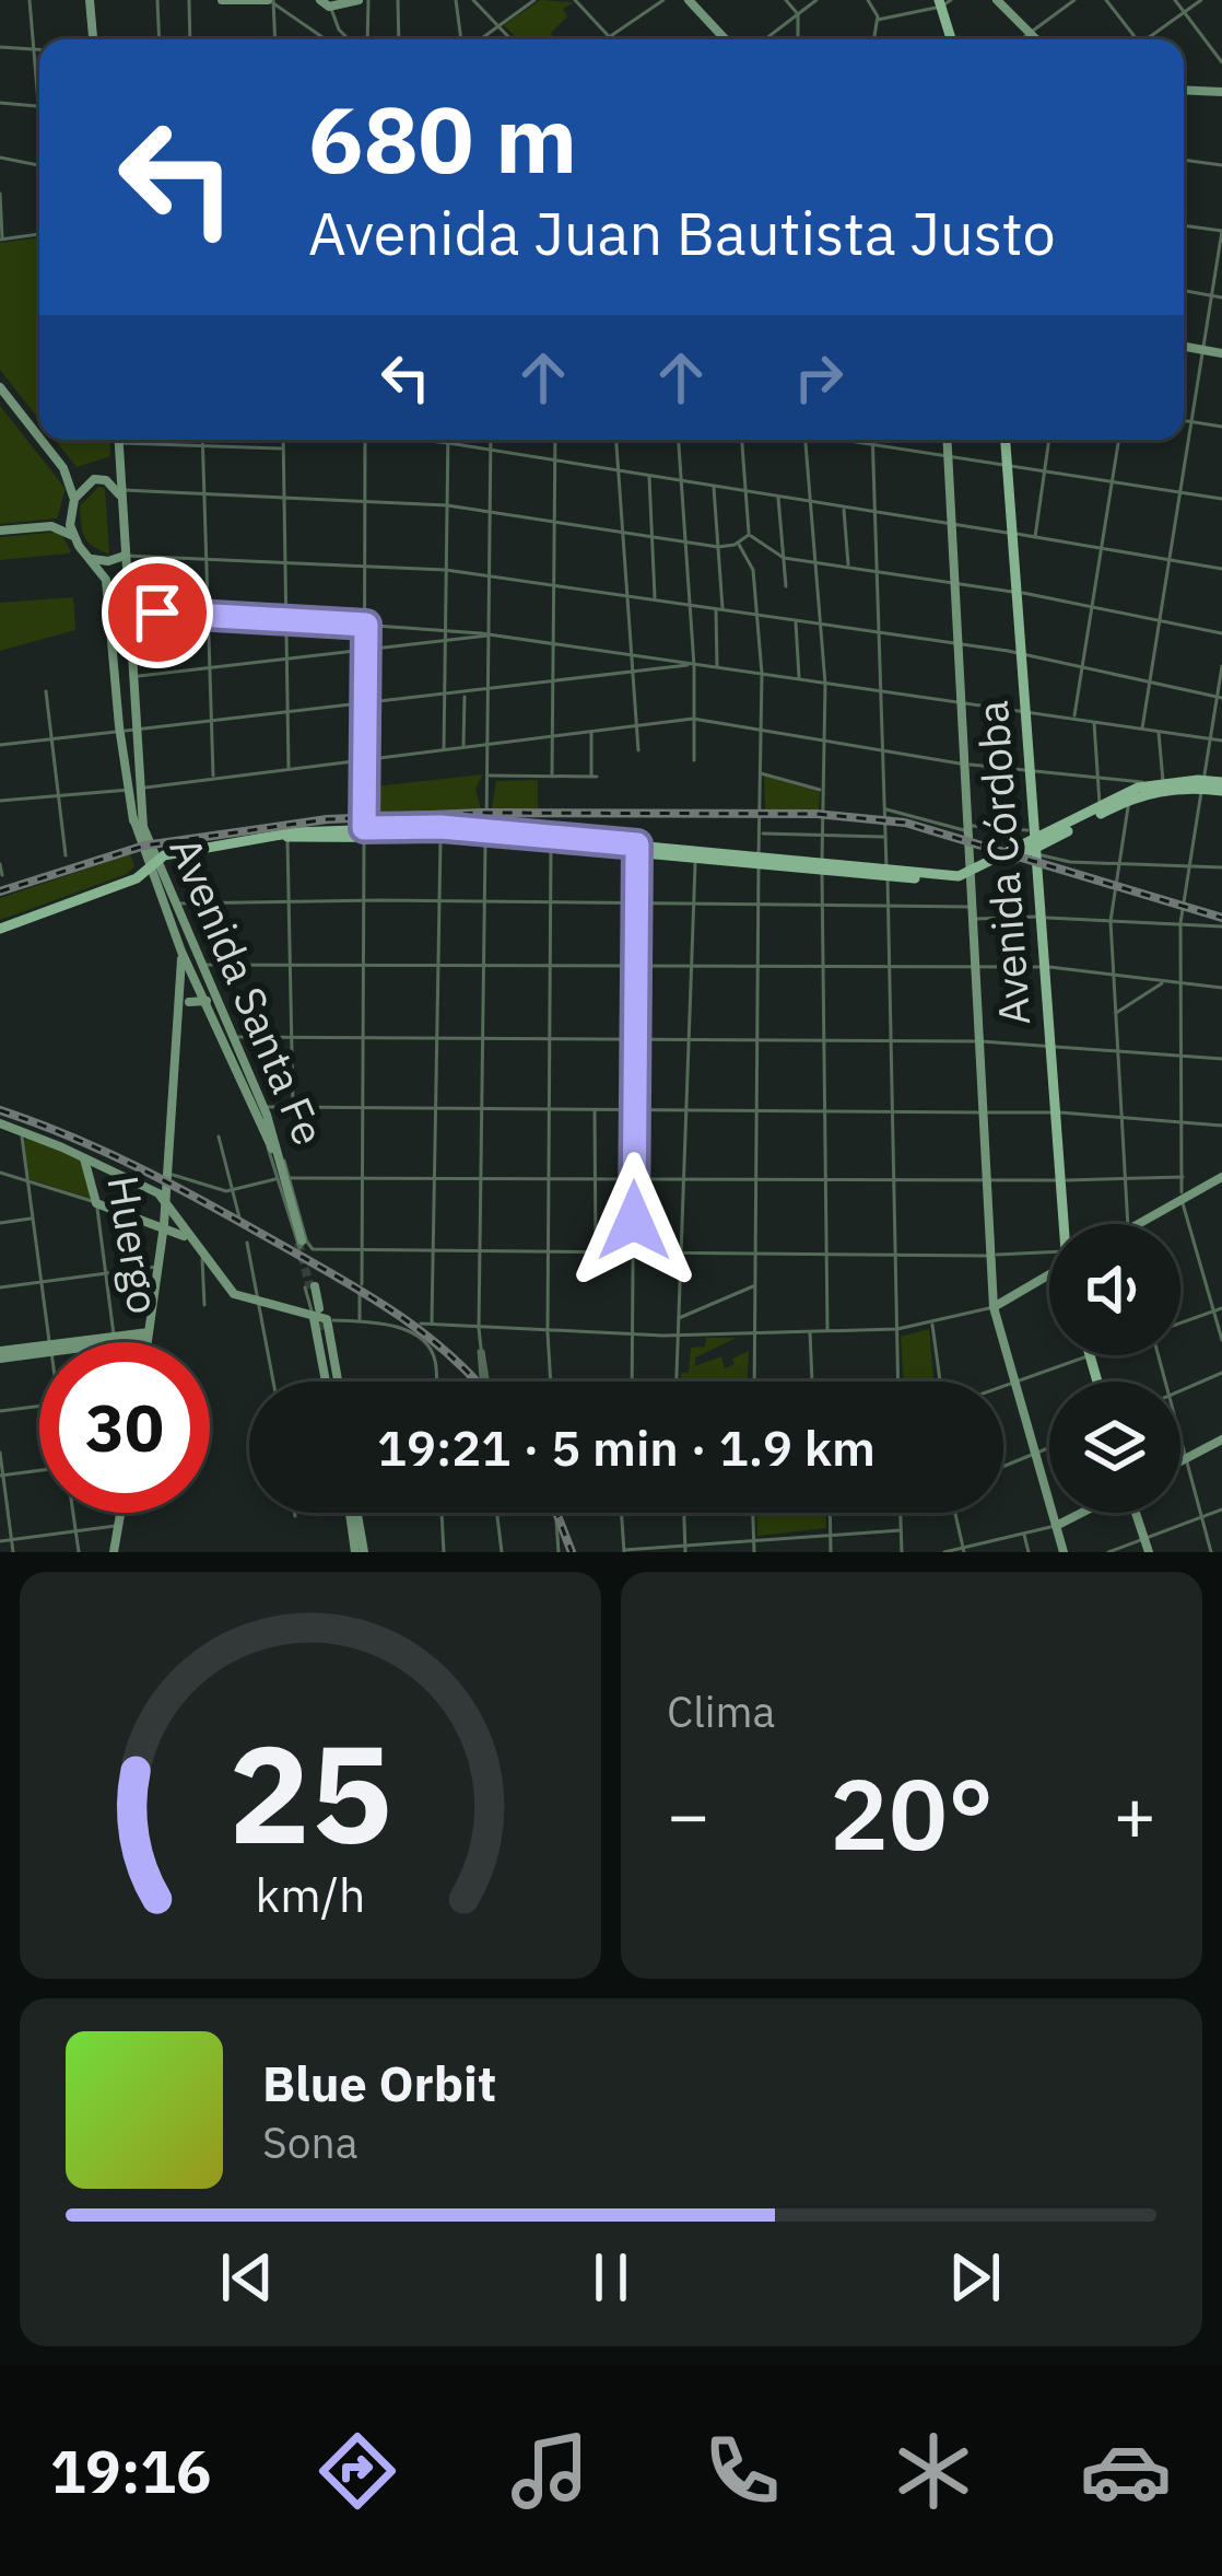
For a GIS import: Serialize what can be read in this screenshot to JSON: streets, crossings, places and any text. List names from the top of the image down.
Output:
{
  "streets": {
    "main road": ["Avenida Córdoba", "Avenida Santa Fe", "Huergo"]
  },
  "page": {
    "turn": ["680 m", "Avenida Juan Bautista Justo"],
    "limit": "30",
    "trip": "19:21 · 5 min · 1.9 km",
    "tile": "Clima",
    "heat": ["−", "20°", "+"],
    "song": ["Blue Orbit", "Sona"],
    "tabs": "19:16",
    "gauge": ["25", "km/h"]
  }
}
